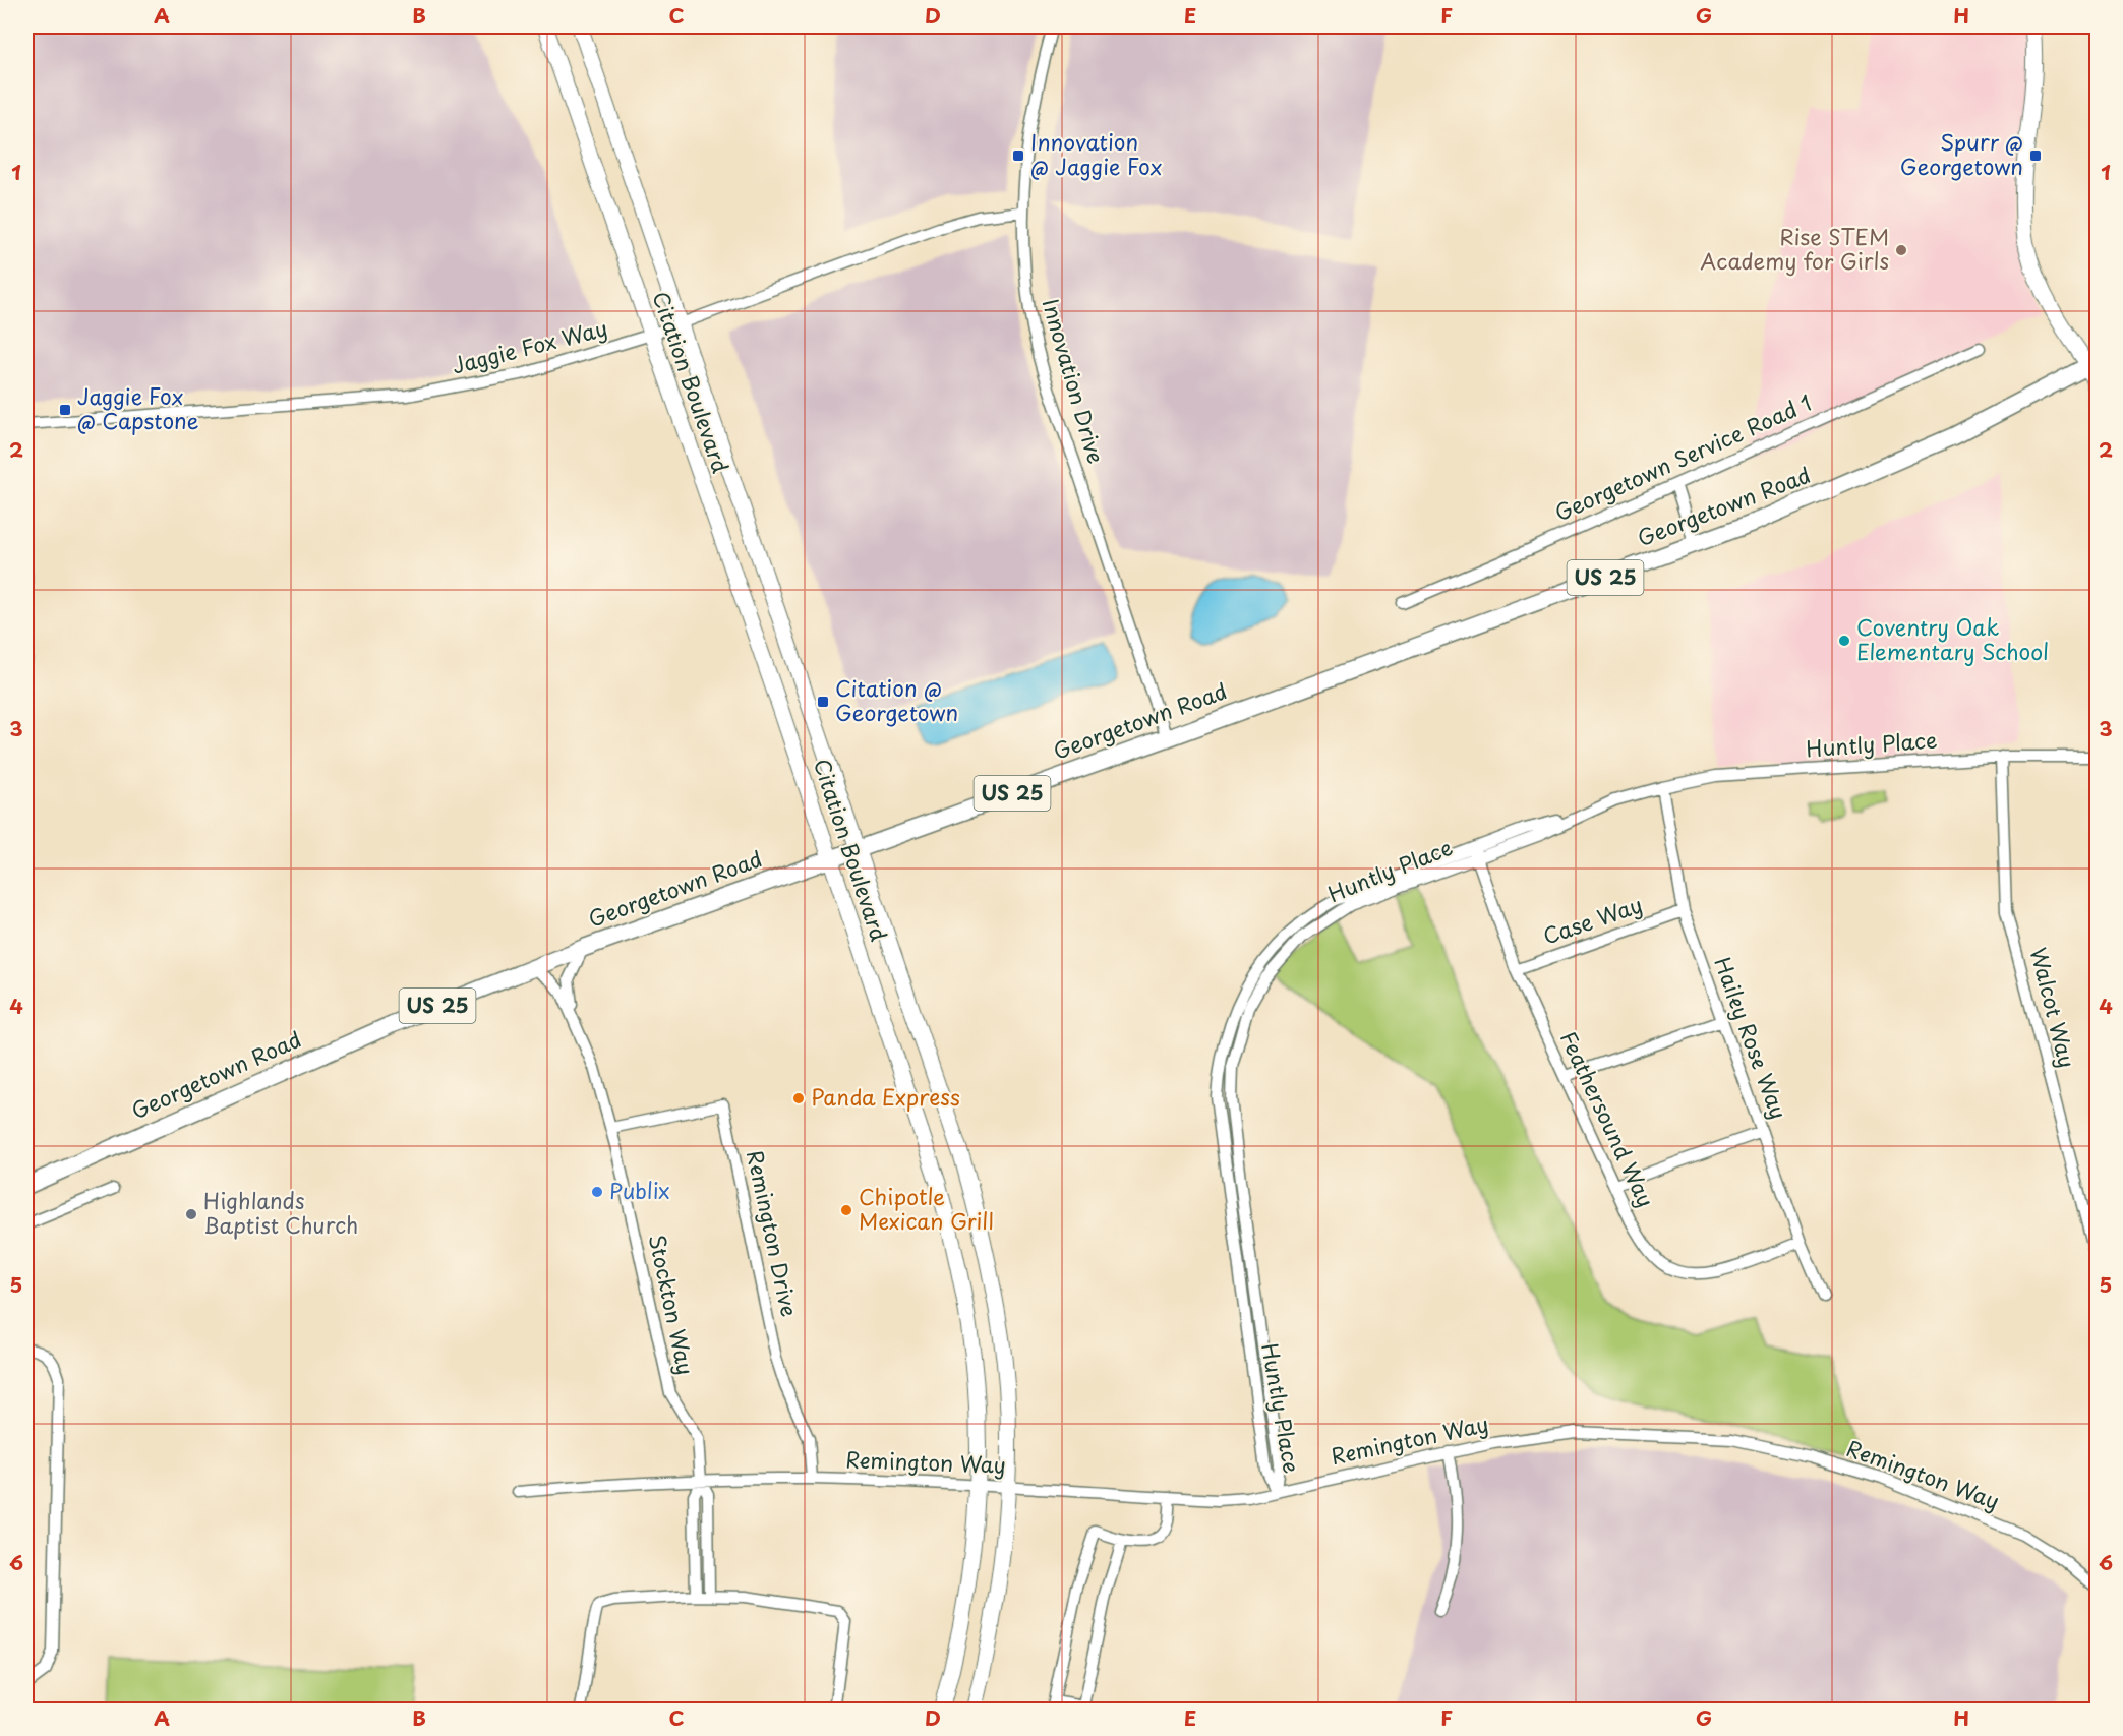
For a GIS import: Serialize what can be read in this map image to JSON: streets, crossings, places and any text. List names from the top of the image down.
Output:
{
  "streets": {
    "main road": ["Citation Boulevard", "Georgetown Road", "US 25"],
    "street": [
      "Jaggie Fox Way",
      "Innovation Drive",
      "Georgetown Service Road 1",
      "Huntly Place",
      "Case Way",
      "Walcot Way",
      "Hailey Rose Way",
      "Feathersound Way",
      "Remington Drive",
      "Stockton Way",
      "Remington Way"
    ]
  },
  "crossings": [
    ["Jaggie Fox Way", "Innovation Drive"],
    ["Jaggie Fox Way", "Citation Boulevard"],
    ["Innovation Drive", "Georgetown Road"],
    ["Citation Boulevard", "Georgetown Road"],
    ["Citation Boulevard", "Remington Way"],
    ["Georgetown Road", "Stockton Way"],
    ["Huntly Place", "Walcot Way"],
    ["Huntly Place", "Hailey Rose Way"],
    ["Huntly Place", "Feathersound Way"],
    ["Huntly Place", "Remington Way"],
    ["Case Way", "Hailey Rose Way"],
    ["Case Way", "Feathersound Way"],
    ["Hailey Rose Way", "Feathersound Way"],
    ["Remington Drive", "Stockton Way"],
    ["Remington Drive", "Remington Way"],
    ["Stockton Way", "Remington Way"]
  ],
  "places": {
    "transit": [
      "Innovation @ Jaggie Fox",
      "Spurr @ Georgetown",
      "Jaggie Fox @ Capstone",
      "Citation @ Georgetown"
    ],
    "other": [
      "Rise STEM Academy for Girls",
      "Coventry Oak Elementary School",
      "Panda Express",
      "Publix",
      "Chipotle Mexican Grill",
      "Highlands Baptist Church"
    ]
  },
  "grid": {
    "columns": [
      "A",
      "B",
      "C",
      "D",
      "E",
      "F",
      "G",
      "H"
    ],
    "rows": [
      "1",
      "2",
      "3",
      "4",
      "5",
      "6"
    ]
  }
}
